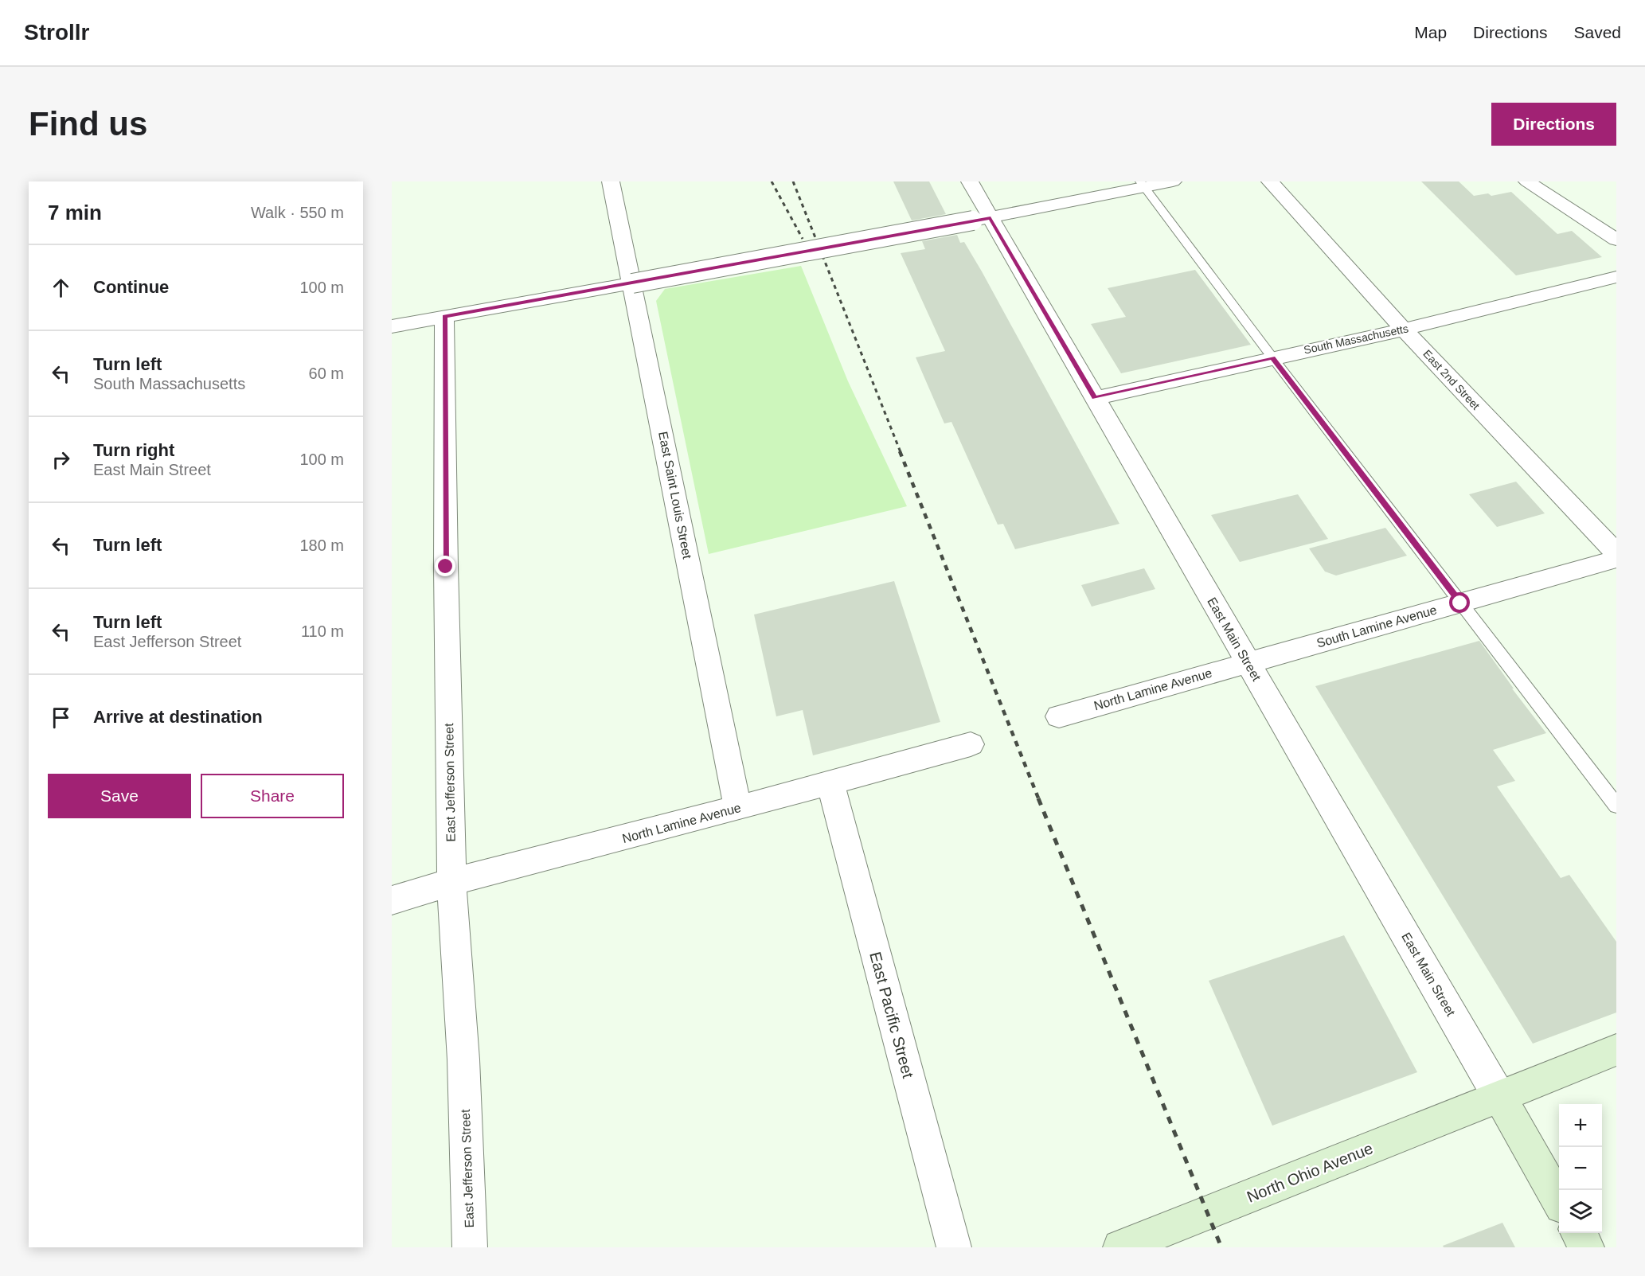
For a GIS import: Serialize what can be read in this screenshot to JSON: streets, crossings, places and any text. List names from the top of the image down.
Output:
{
  "streets": {
    "main road": ["North Ohio Avenue"],
    "street": [
      "South Massachusetts",
      "East 2nd Street",
      "East Saint Louis Street",
      "South Lamine Avenue",
      "East Main Street",
      "North Lamine Avenue",
      "East Jefferson Street",
      "East Pacific Street"
    ]
  },
  "crossings": [
    ["South Massachusetts", "East 2nd Street"],
    ["South Massachusetts", "East Main Street"],
    ["East Saint Louis Street", "North Lamine Avenue"],
    ["South Lamine Avenue", "East Main Street"],
    ["South Lamine Avenue", "North Lamine Avenue"],
    ["East Main Street", "North Lamine Avenue"],
    ["East Main Street", "North Ohio Avenue"],
    ["North Lamine Avenue", "East Jefferson Street"],
    ["North Lamine Avenue", "East Pacific Street"]
  ],
  "page": {
    "header": "Strollr",
    "nav": ["Map", "Directions", "Saved"],
    "buttons": [
      "Directions",
      ["Save", "Share"]
    ],
    "title": "Find us",
    "heading": ["7 min", "Walk · 550 m"],
    "list": [
      ["Continue", "100 m"],
      ["Turn left", "South Massachusetts", "60 m"],
      ["Turn right", "East Main Street", "100 m"],
      ["Turn left", "180 m"],
      ["Turn left", "East Jefferson Street", "110 m"],
      "Arrive at destination"
    ],
    "map_buttons": ["+", "−"]
  }
}
